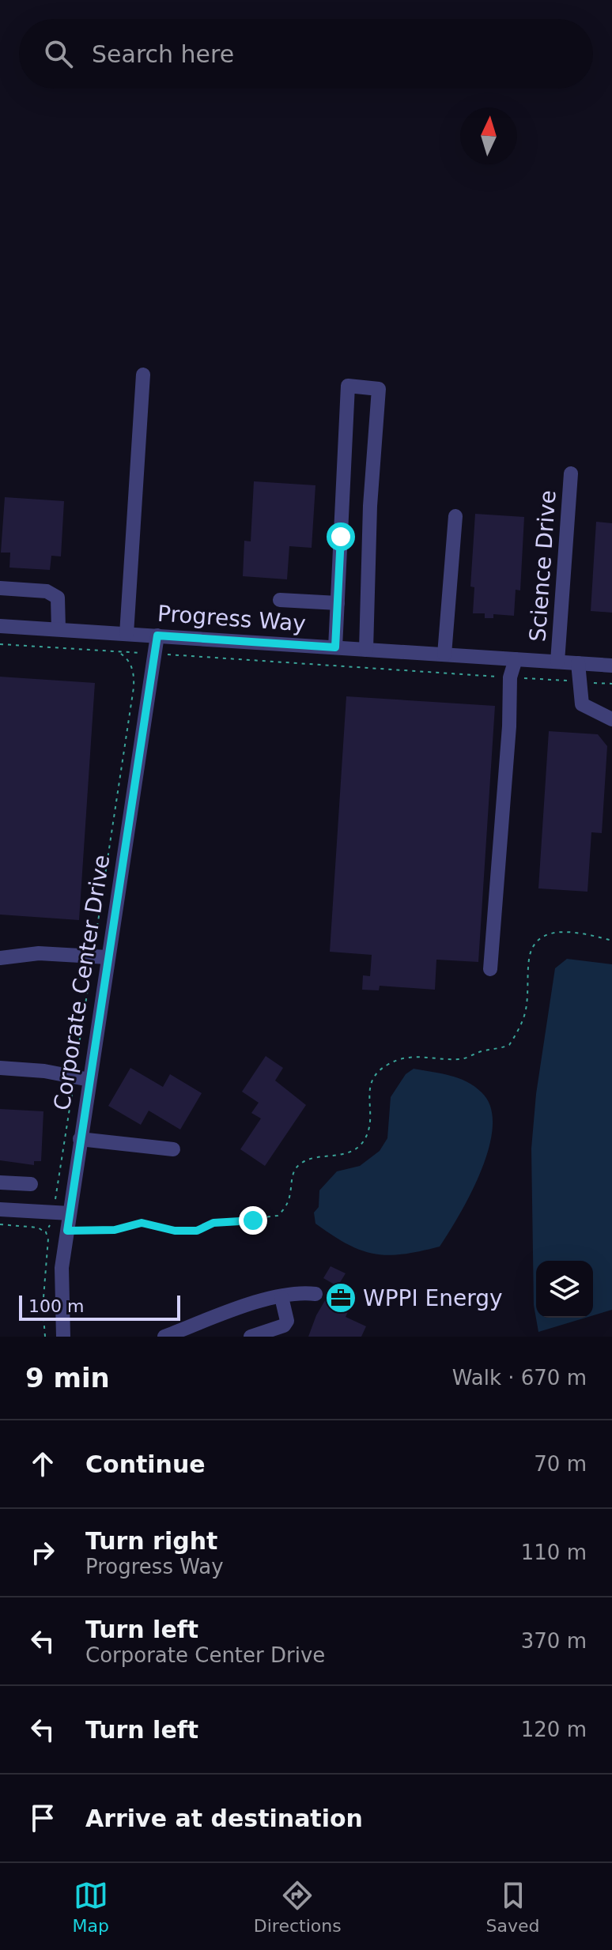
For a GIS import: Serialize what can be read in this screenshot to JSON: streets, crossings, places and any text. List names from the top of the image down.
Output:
{
  "streets": {
    "street": ["Science Drive", "Progress Way", "Corporate Center Drive"]
  },
  "crossings": [
    ["Science Drive", "Progress Way"],
    ["Progress Way", "Corporate Center Drive"]
  ],
  "places": {
    "office": ["WPPI Energy"]
  },
  "scale_bar": "100 m",
  "north": "top",
  "page": {
    "search": "Search here",
    "scale": "100 m",
    "heading": ["9 min", "Walk · 670 m"],
    "list": [
      ["Continue", "70 m"],
      ["Turn right", "Progress Way", "110 m"],
      ["Turn left", "Corporate Center Drive", "370 m"],
      ["Turn left", "120 m"],
      "Arrive at destination"
    ],
    "nav": ["Map", "Directions", "Saved"]
  }
}
